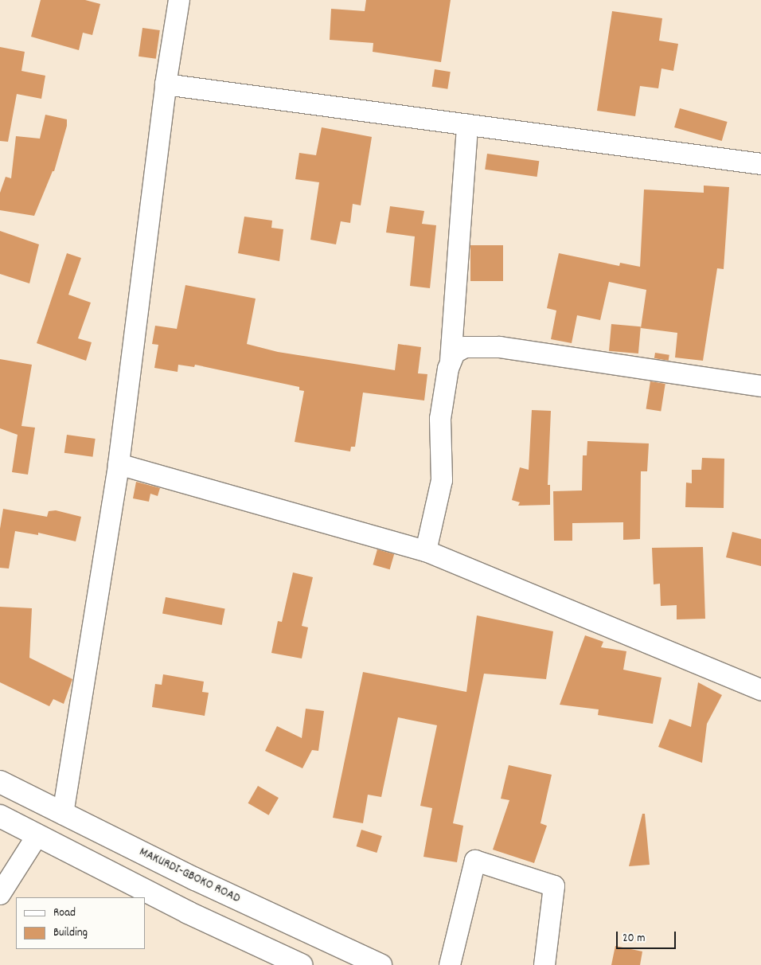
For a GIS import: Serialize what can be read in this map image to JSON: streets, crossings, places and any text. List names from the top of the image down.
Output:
{
  "streets": {
    "main road": ["MAKURDI-GBOKO ROAD"]
  },
  "legend": ["Road", "Building"],
  "scale_bar": "20 m"
}
